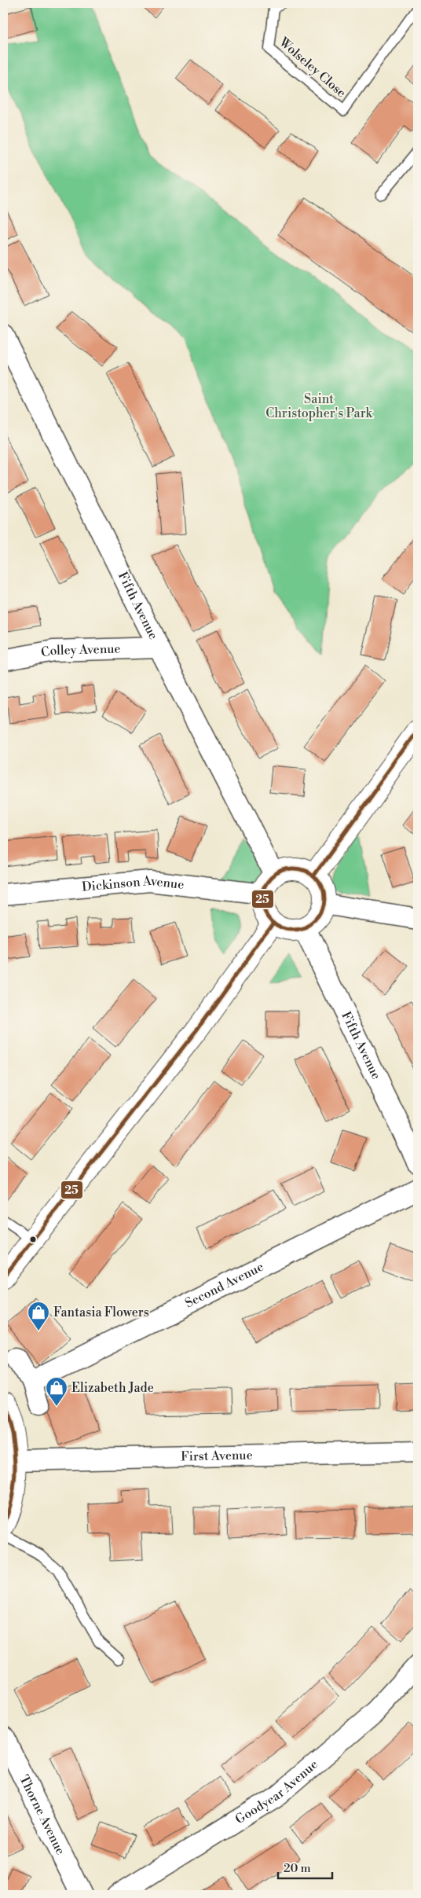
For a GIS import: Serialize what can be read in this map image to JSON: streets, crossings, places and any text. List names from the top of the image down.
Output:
{
  "streets": {
    "street": [
      "Fifth Avenue",
      "Colley Avenue",
      "Dickinson Avenue",
      "Second Avenue",
      "First Avenue",
      "Goodyear Avenue",
      "Thorne Avenue"
    ],
    "lane": ["Wolseley Close"]
  },
  "crossings": [
    ["Fifth Avenue", "Colley Avenue"],
    ["Fifth Avenue", "Dickinson Avenue"]
  ],
  "parks": ["Saint Christopher's Park"],
  "places": {
    "shop": ["Fantasia Flowers", "Elizabeth Jade"]
  },
  "lines": ["transit line 25"],
  "scale_bar": "20 m"
}
